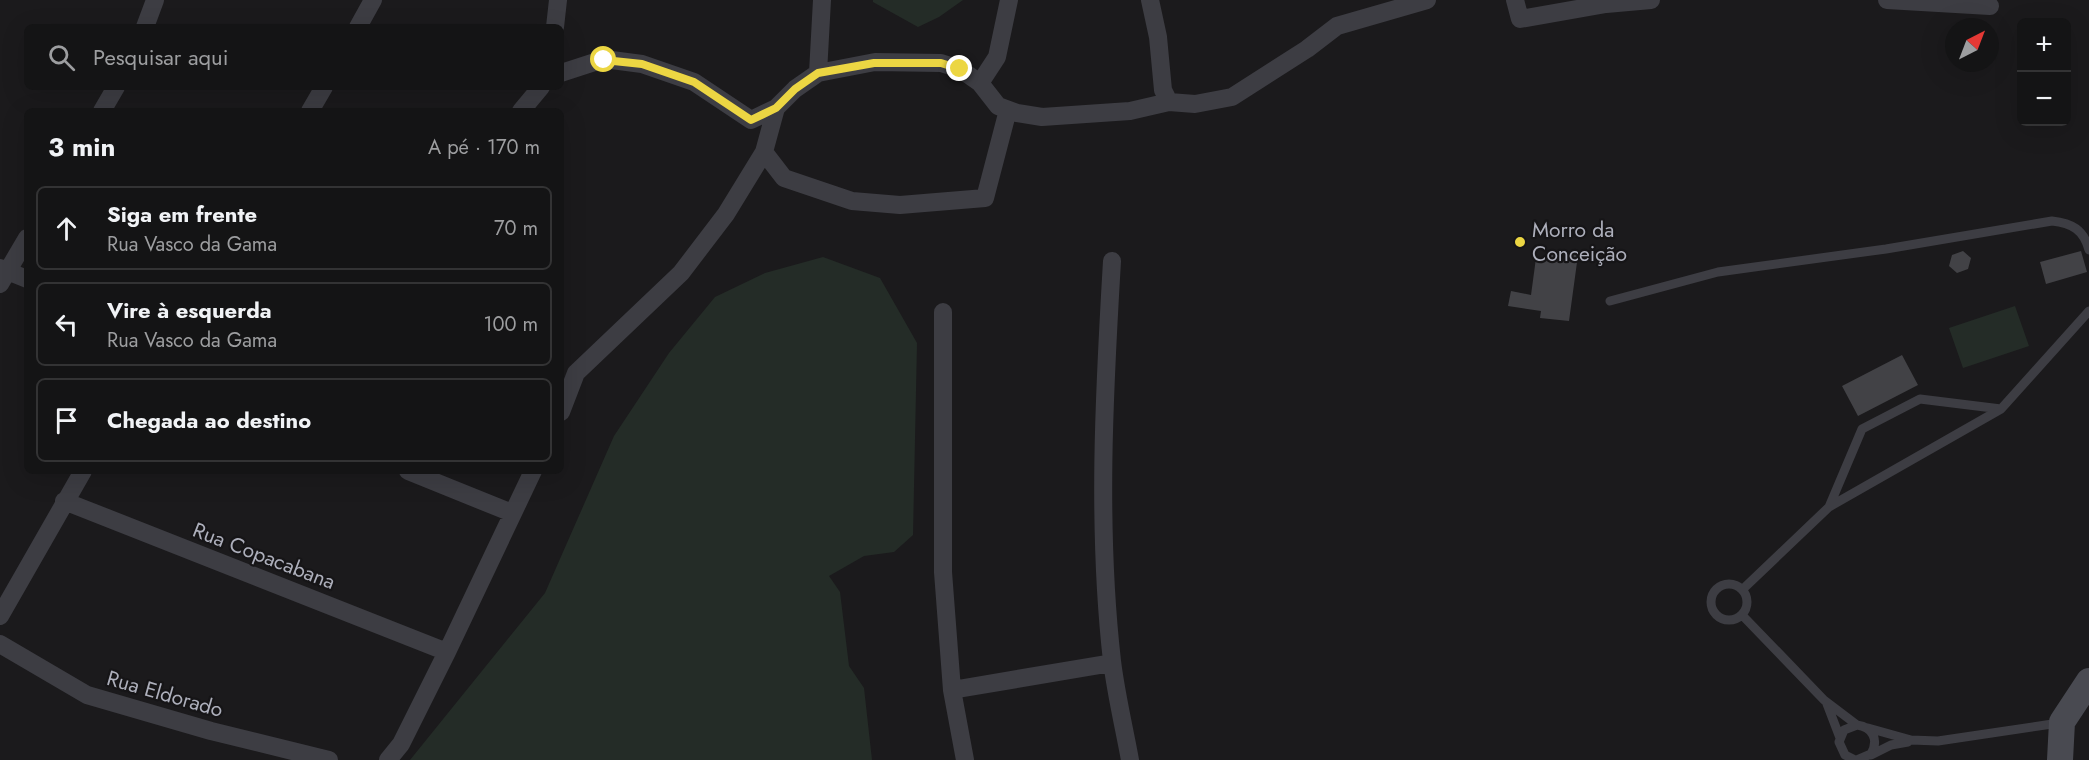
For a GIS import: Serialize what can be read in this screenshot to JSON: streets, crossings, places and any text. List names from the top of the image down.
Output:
{
  "streets": {
    "street": ["Rua Copacabana", "Rua Eldorado"]
  },
  "places": ["Morro da Conceição"],
  "north": "top right",
  "page": {
    "map_buttons": ["+", "−"],
    "search": "Pesquisar aqui",
    "heading": ["3 min", "A pé · 170 m"],
    "list": [
      ["Siga em frente", "Rua Vasco da Gama", "70 m"],
      ["Vire à esquerda", "Rua Vasco da Gama", "100 m"],
      "Chegada ao destino"
    ]
  }
}
